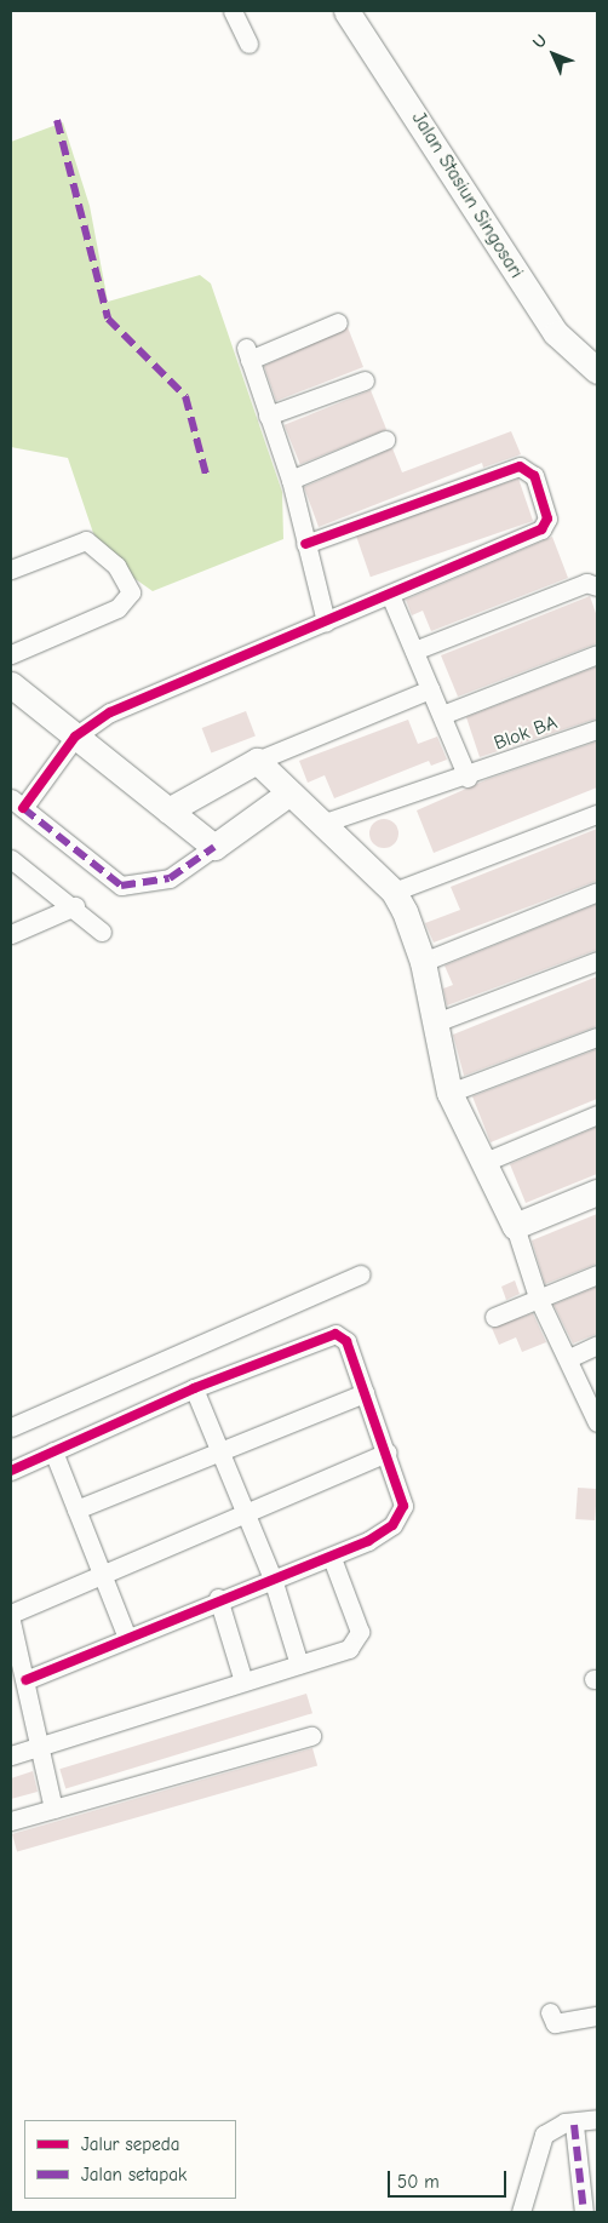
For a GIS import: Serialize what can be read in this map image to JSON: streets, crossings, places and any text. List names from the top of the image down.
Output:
{
  "streets": {
    "street": ["Jalan Stasiun Singosari", "Blok BA"]
  },
  "legend": ["Jalur sepeda", "Jalan setapak"],
  "scale_bar": "50 m",
  "north": "top left"
}
